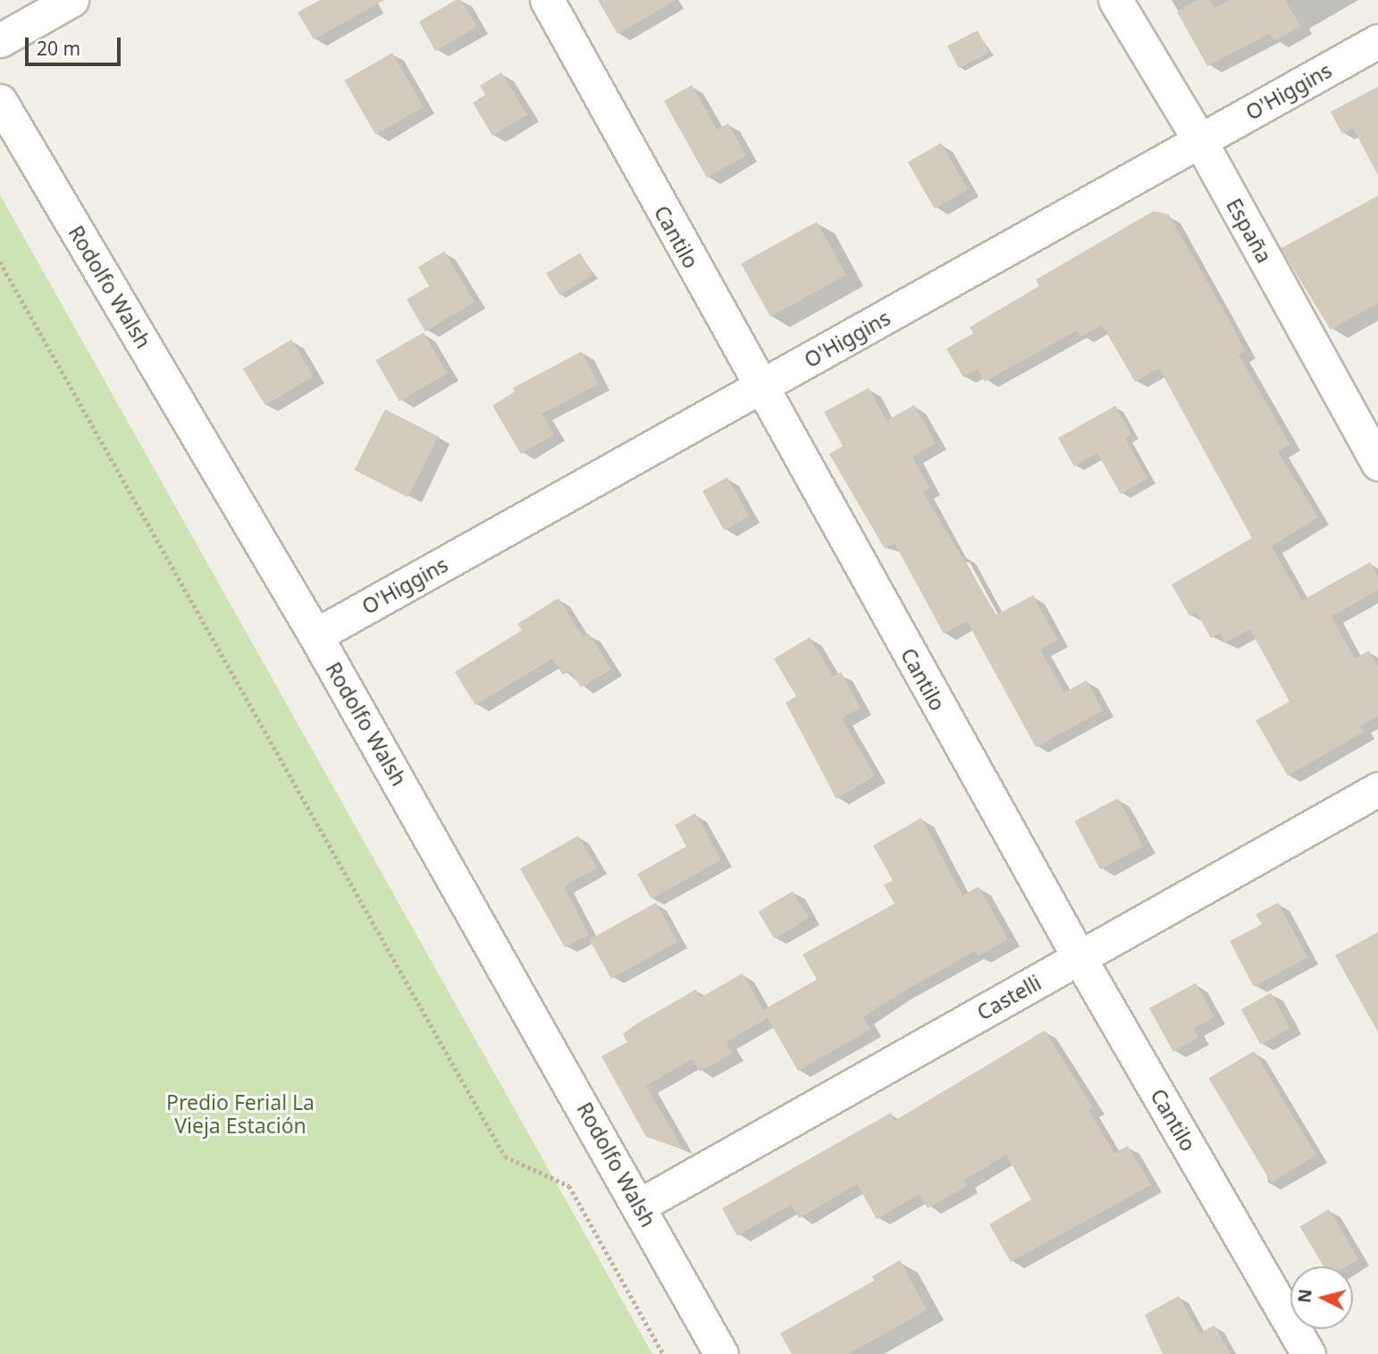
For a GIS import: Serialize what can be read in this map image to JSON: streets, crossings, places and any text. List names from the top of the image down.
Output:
{
  "streets": {
    "street": [
      "O'Higgins",
      "España",
      "Cantilo",
      "Rodolfo Walsh",
      "Castelli"
    ]
  },
  "crossings": [
    ["O'Higgins", "España"],
    ["O'Higgins", "Cantilo"],
    ["O'Higgins", "Rodolfo Walsh"],
    ["Cantilo", "Castelli"],
    ["Rodolfo Walsh", "Castelli"]
  ],
  "parks": ["Predio Ferial La Vieja Estación"],
  "scale_bar": "20 m",
  "north": "left"
}
